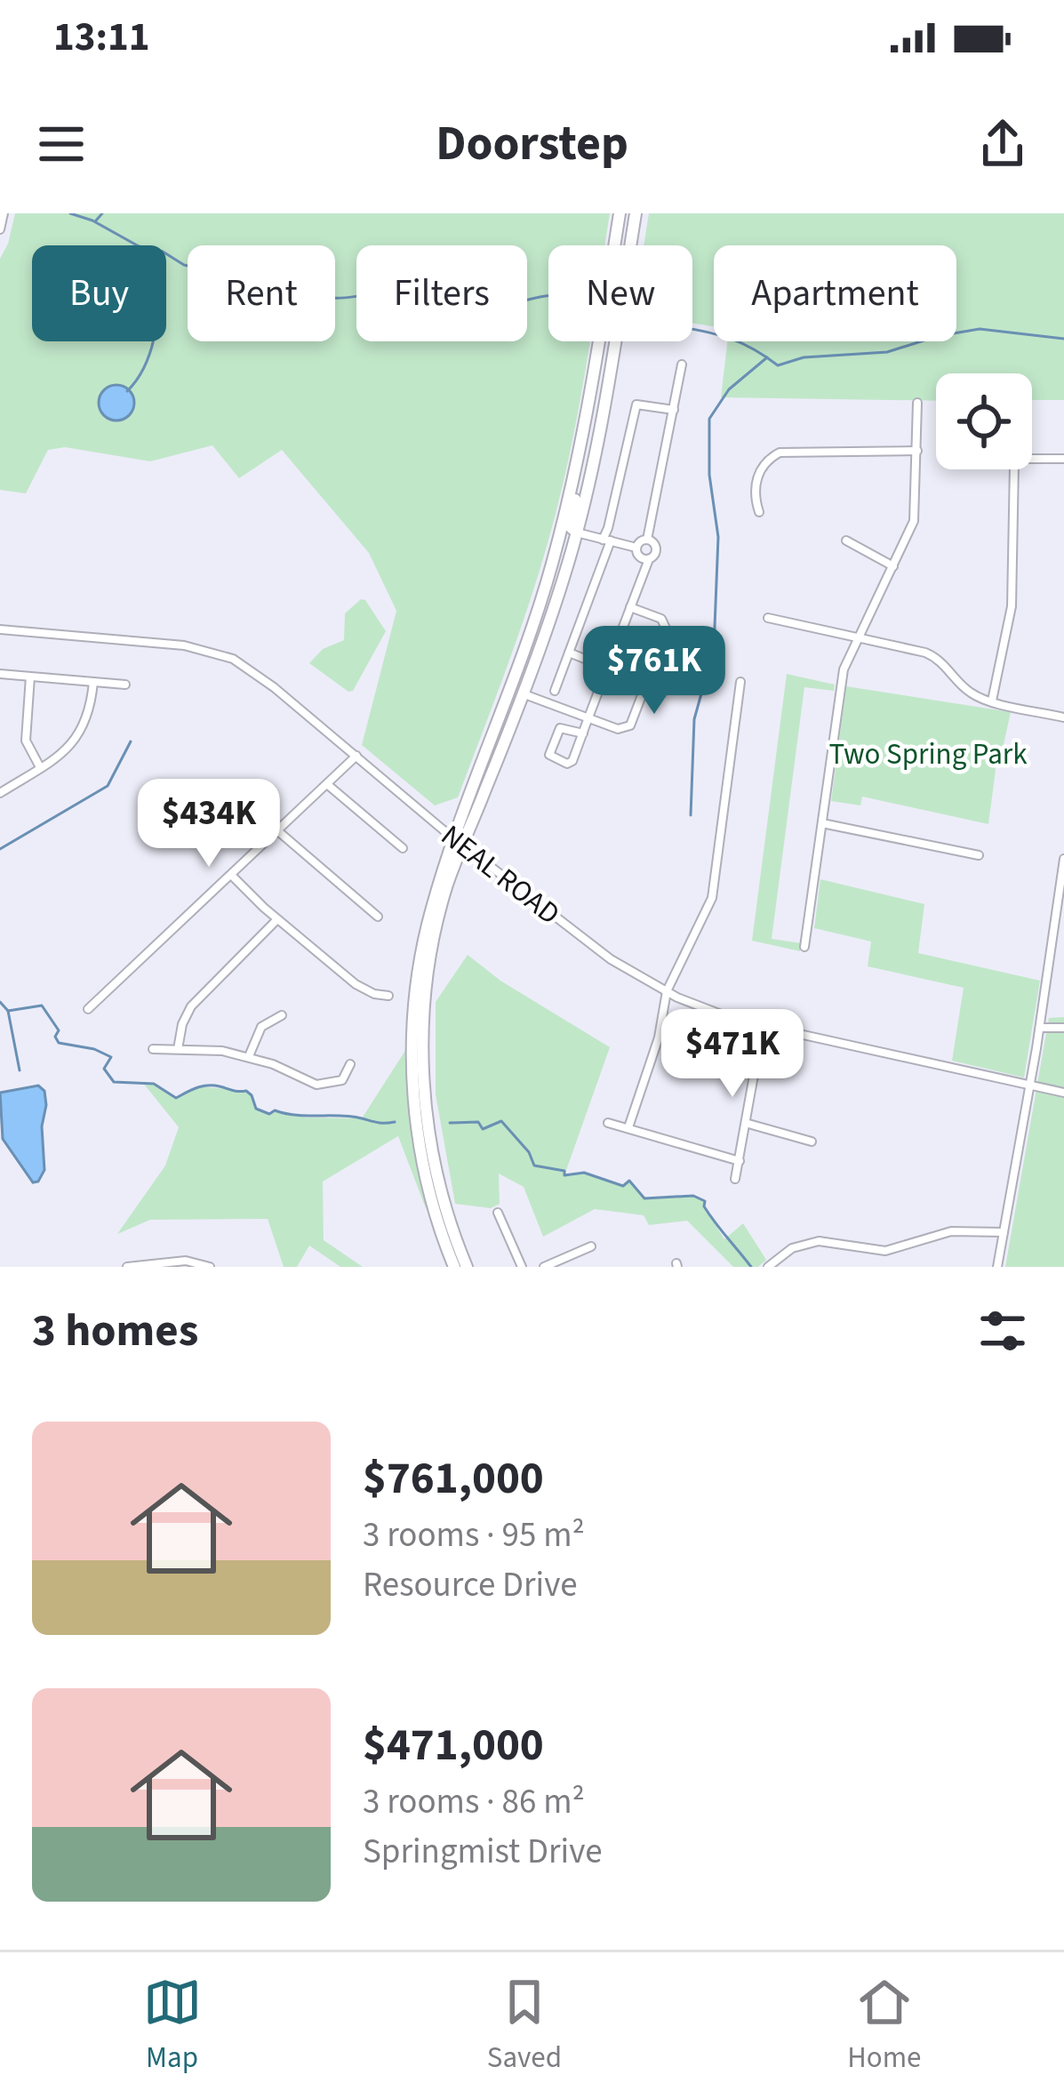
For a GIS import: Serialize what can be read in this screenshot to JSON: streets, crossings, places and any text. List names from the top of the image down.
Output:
{
  "streets": {
    "street": ["NEAL ROAD"]
  },
  "parks": ["Two Spring Park"],
  "page": {
    "status": "13:11",
    "header": "Doorstep",
    "chip": [
      "Buy",
      "Rent",
      "Filters",
      "New",
      "Apartment"
    ],
    "price": ["$761K", "$434K", "$471K"],
    "heading": "3 homes",
    "list": [
      {
        "name": "$761,000",
        "note": "3 rooms · 95 m² · Resource Drive"
      },
      {
        "name": "$471,000",
        "note": "3 rooms · 86 m² · Springmist Drive"
      }
    ],
    "tabs": ["Map", "Saved", "Home"]
  }
}
